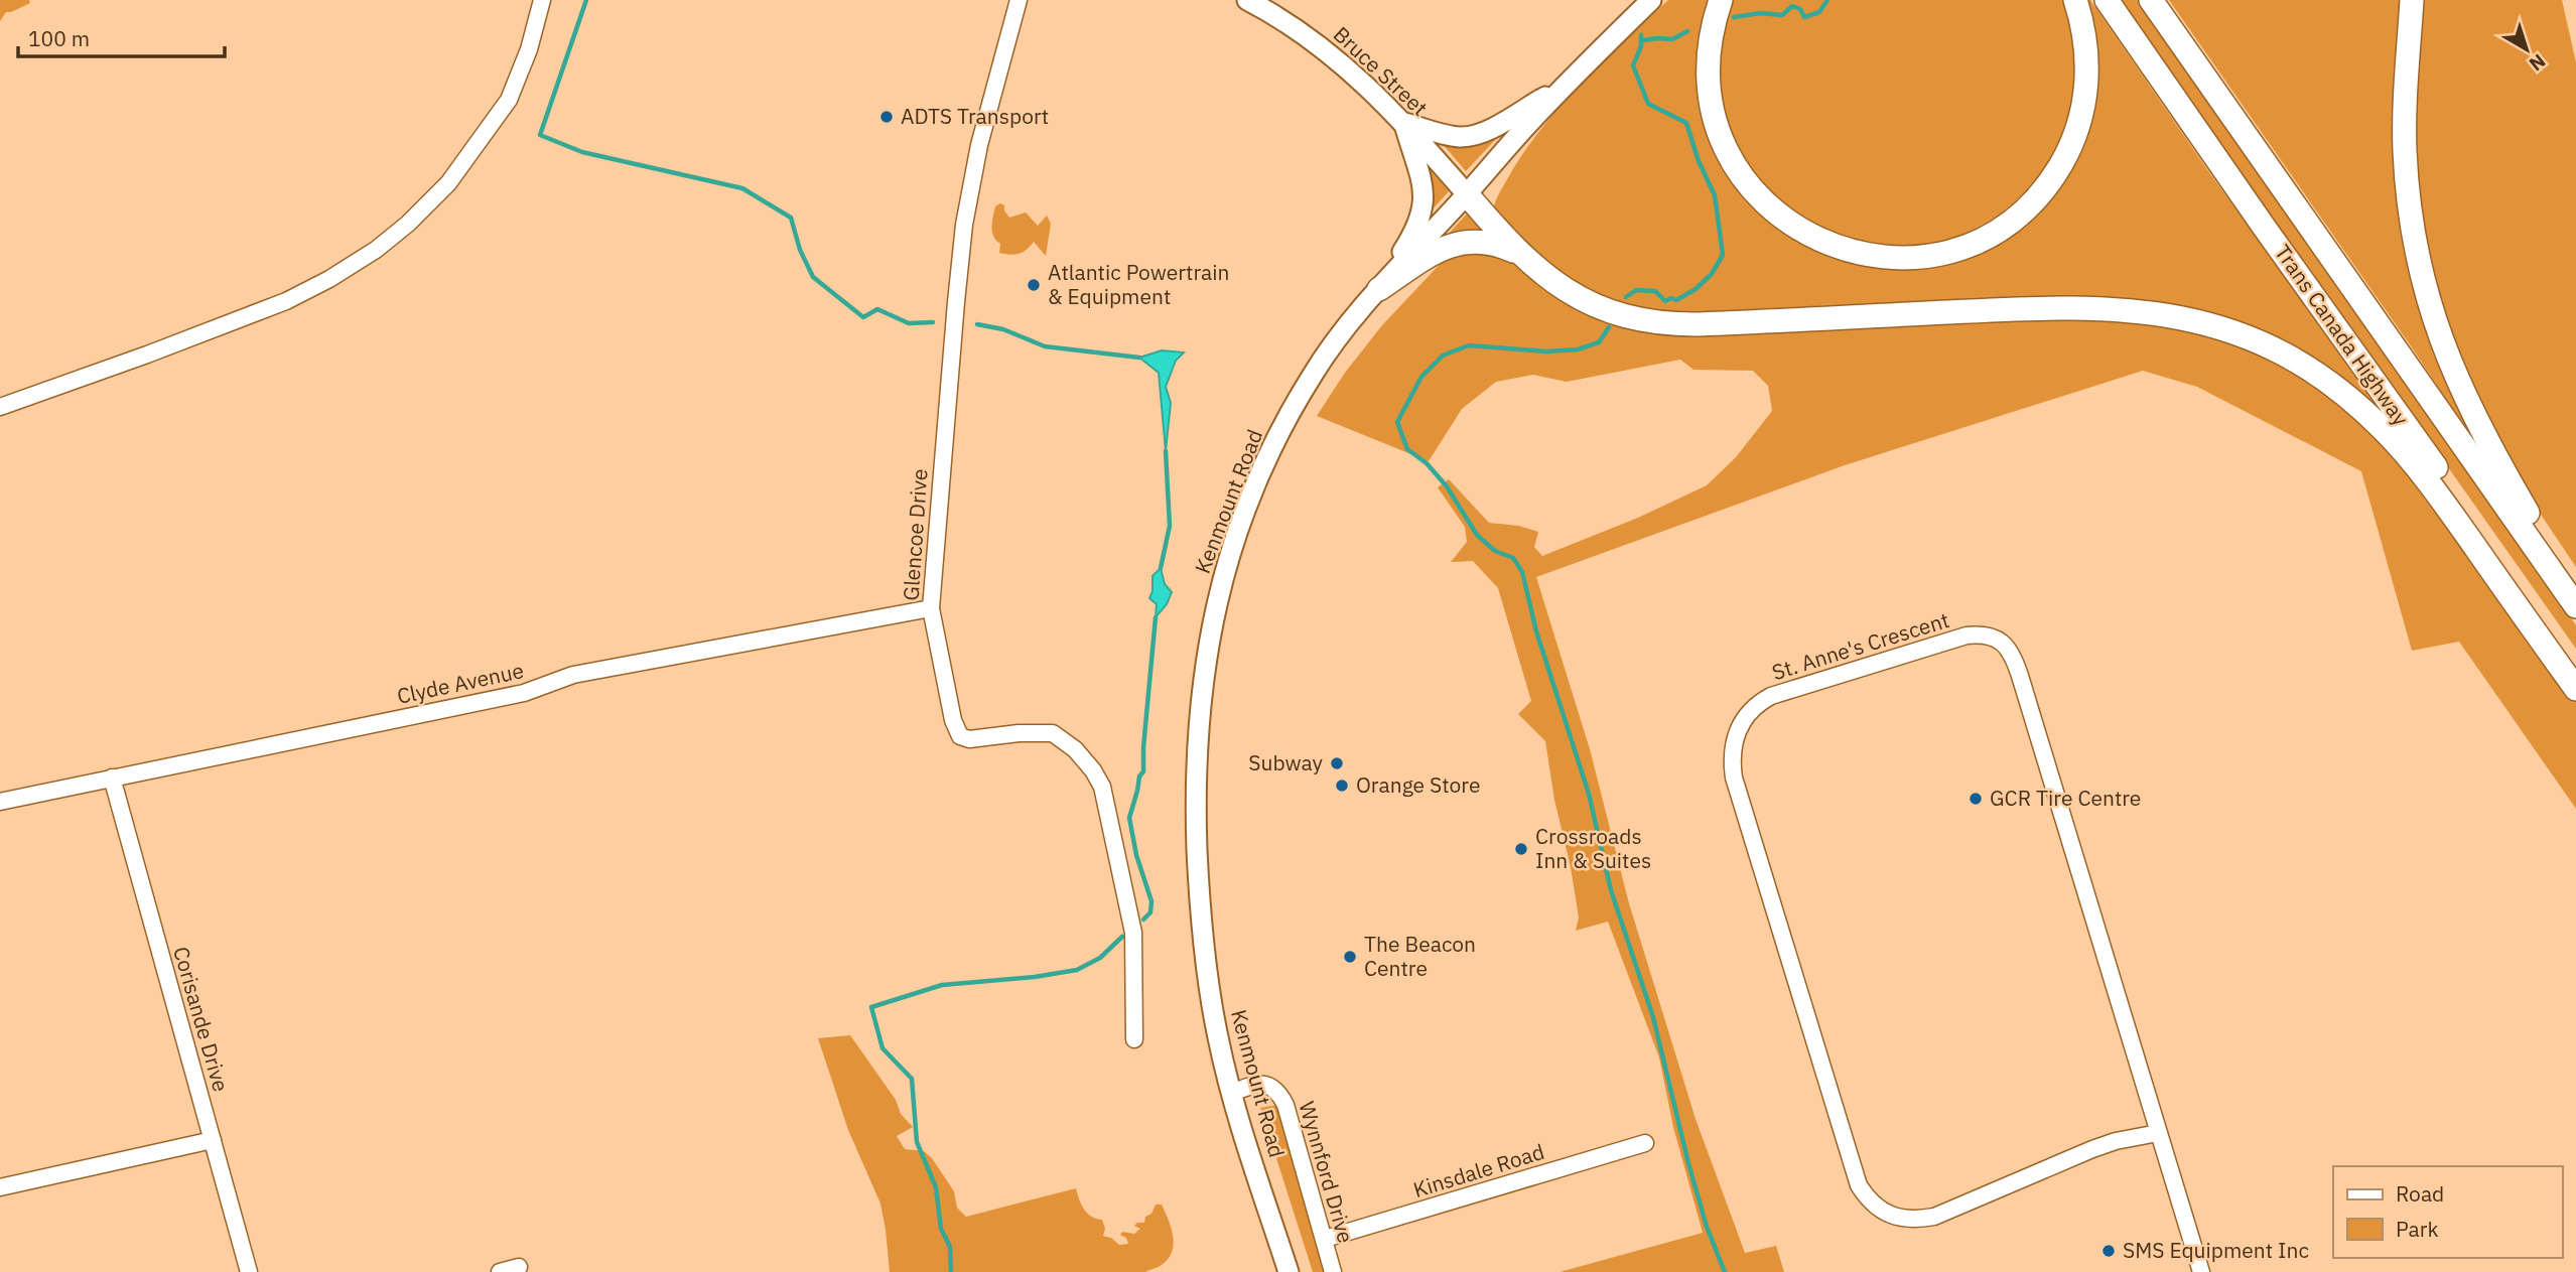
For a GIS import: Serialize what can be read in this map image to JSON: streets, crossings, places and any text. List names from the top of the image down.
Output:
{
  "streets": {
    "highway": ["Trans Canada Highway"],
    "main road": ["Bruce Street", "Kenmount Road"],
    "street": [
      "Glencoe Drive",
      "St. Anne's Crescent",
      "Clyde Avenue",
      "Corisande Drive",
      "Kinsdale Road",
      "Wynnford Drive"
    ]
  },
  "crossings": [
    ["Bruce Street", "Kenmount Road"],
    ["Kenmount Road", "Wynnford Drive"],
    ["Glencoe Drive", "Clyde Avenue"],
    ["Clyde Avenue", "Corisande Drive"],
    ["Kinsdale Road", "Wynnford Drive"]
  ],
  "places": [
    "ADTS Transport",
    "Atlantic Powertrain & Equipment",
    "Subway",
    "Orange Store",
    "GCR Tire Centre",
    "Crossroads Inn & Suites",
    "The Beacon Centre",
    "SMS Equipment Inc"
  ],
  "legend": ["Road", "Park"],
  "scale_bar": "100 m",
  "north": "bottom right"
}
